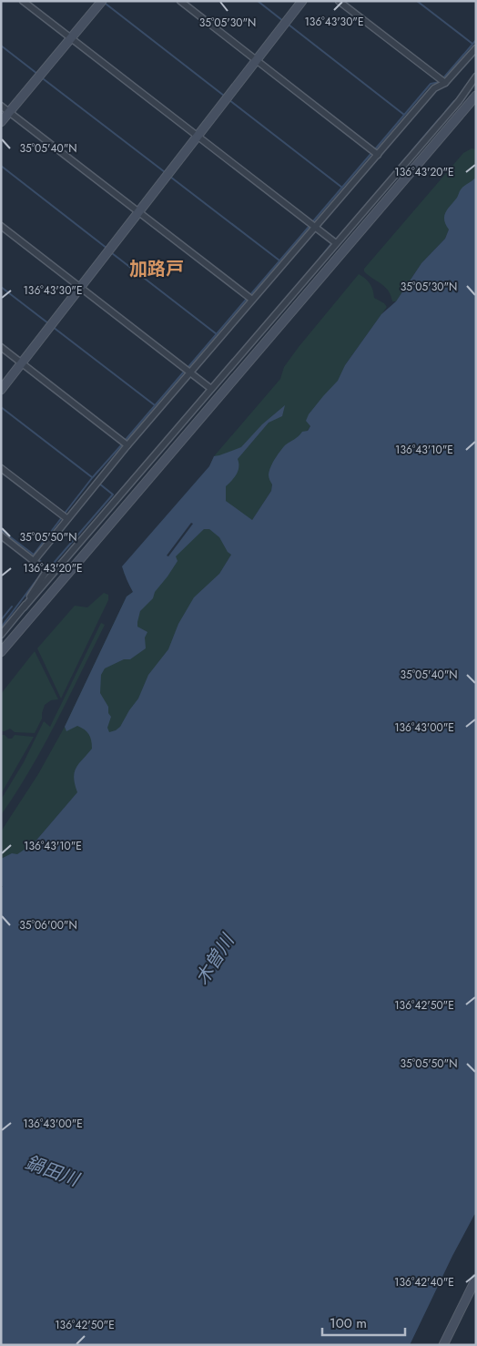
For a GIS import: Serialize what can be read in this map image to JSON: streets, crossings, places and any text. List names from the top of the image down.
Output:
{
  "districts": ["加路戸"],
  "water": ["木曽川", "鍋田川"],
  "scale_bar": "100 m",
  "coordinates": [
    "136°43'30\"E",
    "35°05'30\"N",
    "35°05'40\"N",
    "136°43'20\"E",
    "136°43'10\"E",
    "35°05'50\"N",
    "136°43'00\"E",
    "35°06'00\"N",
    "136°42'50\"E",
    "136°42'40\"E"
  ]
}
